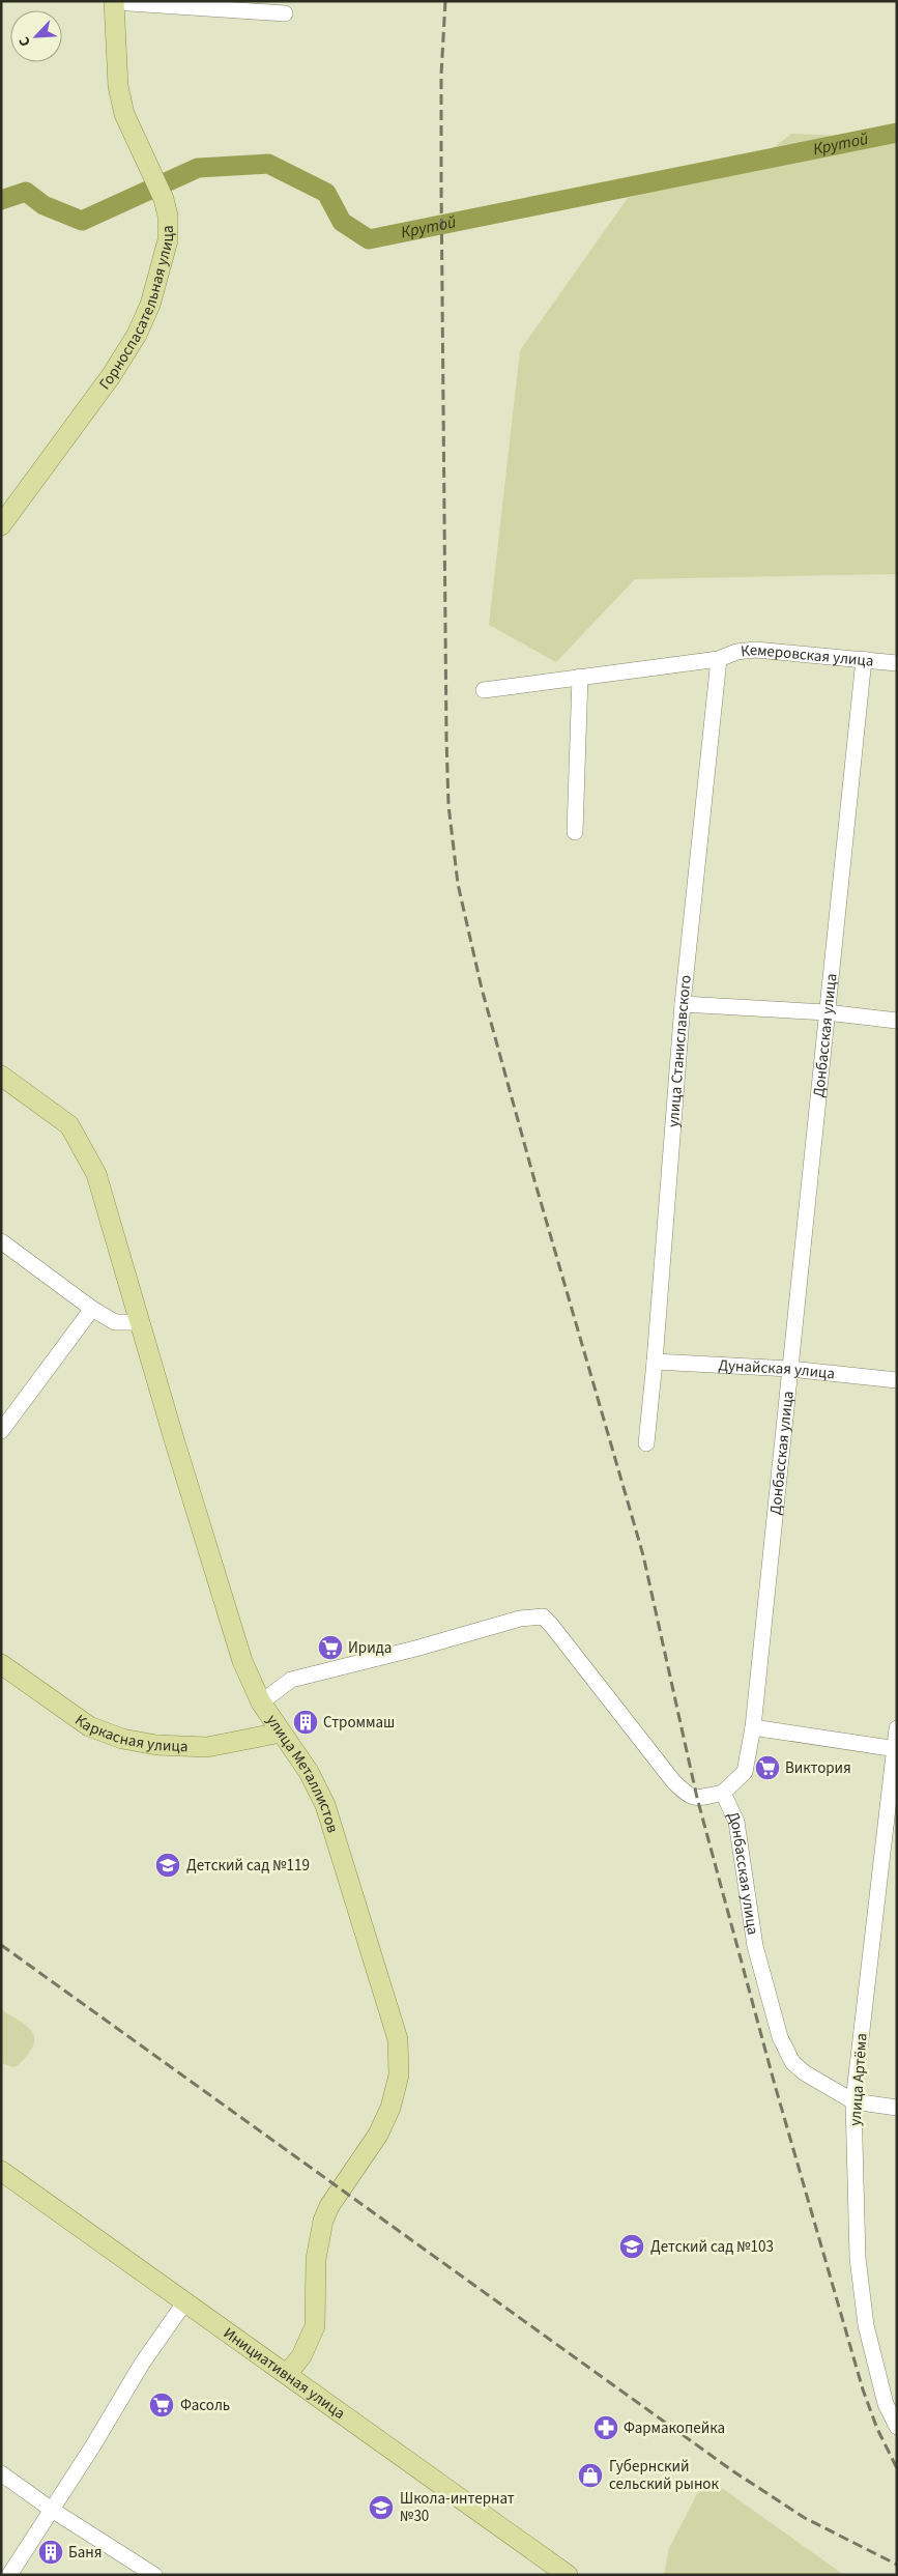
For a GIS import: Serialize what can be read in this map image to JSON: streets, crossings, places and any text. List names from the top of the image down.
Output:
{
  "streets": {
    "main road": [
      "Горноспасательная улица",
      "Каркасная улица",
      "улица Металлистов",
      "Инициативная улица"
    ],
    "street": [
      "Кемеровская улица",
      "Донбасская улица",
      "улица Станиславского",
      "Дунайская улица",
      "улица Артёма"
    ]
  },
  "crossings": [
    ["Кемеровская улица", "Донбасская улица"],
    ["Кемеровская улица", "улица Станиславского"],
    ["Донбасская улица", "Дунайская улица"],
    ["Донбасская улица", "улица Металлистов"],
    ["Донбасская улица", "улица Артёма"],
    ["улица Станиславского", "Дунайская улица"],
    ["Каркасная улица", "улица Металлистов"],
    ["улица Металлистов", "Инициативная улица"]
  ],
  "water": ["Крутой"],
  "places": {
    "supermarket": ["Ирида", "Виктория", "Фасоль"],
    "building": ["Строммаш", "Баня"],
    "school or university": ["Детский сад №119", "Детский сад №103", "Школа-интернат №30"],
    "pharmacy": ["Фармакопейка"],
    "shop": ["Губернский сельский рынок"]
  },
  "north": "bottom left"
}
